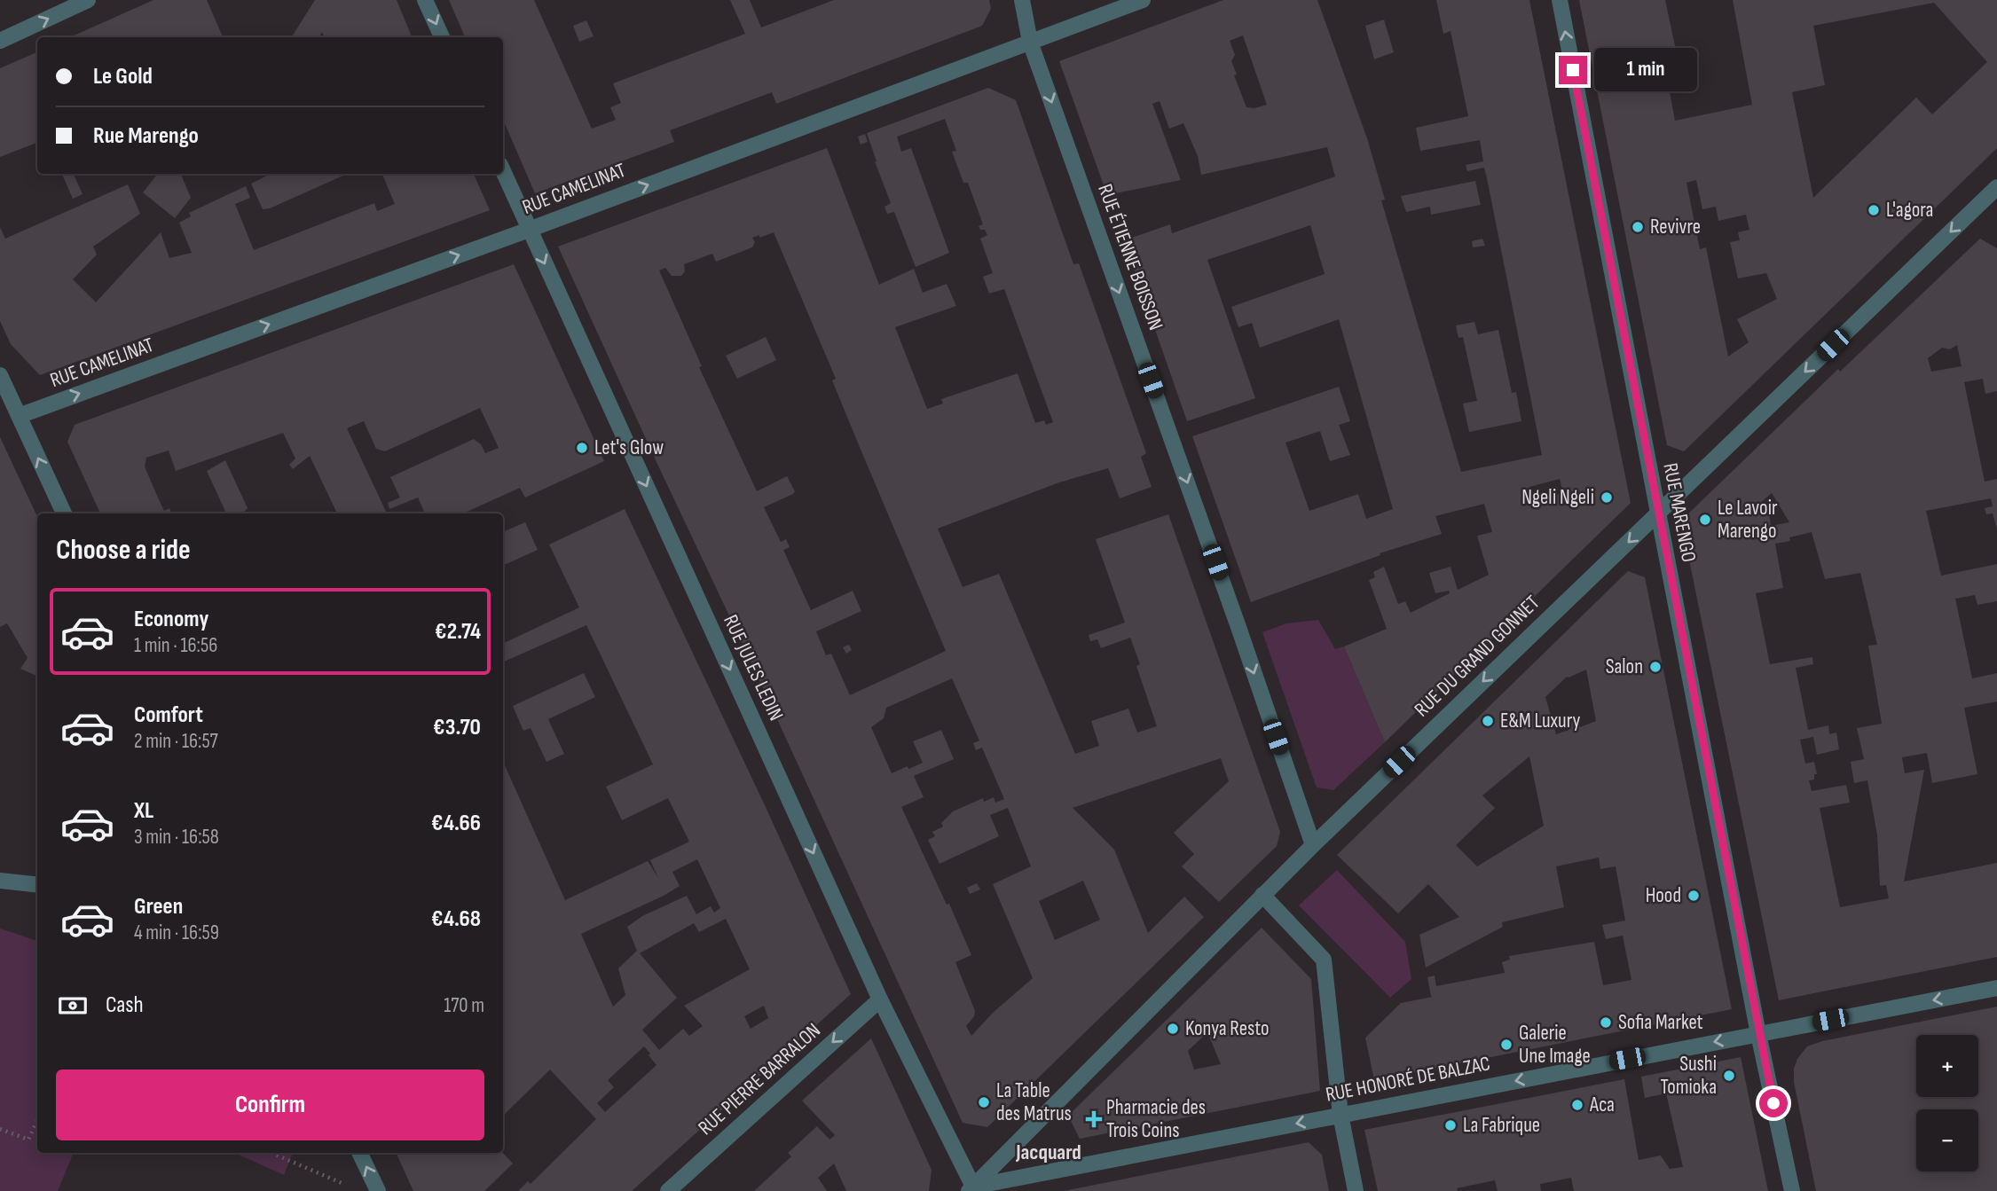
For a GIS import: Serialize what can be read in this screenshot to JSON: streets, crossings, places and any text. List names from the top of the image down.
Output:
{
  "streets": {
    "street": [
      "RUE CAMELINAT",
      "RUE ÉTIENNE BOISSON",
      "RUE MARENGO",
      "RUE DU GRAND GONNET",
      "RUE JULES LEDIN",
      "RUE PIERRE BARRALON",
      "RUE HONORÉ DE BALZAC"
    ]
  },
  "crossings": [
    ["RUE CAMELINAT", "RUE ÉTIENNE BOISSON"],
    ["RUE CAMELINAT", "RUE JULES LEDIN"],
    ["RUE ÉTIENNE BOISSON", "RUE DU GRAND GONNET"],
    ["RUE MARENGO", "RUE DU GRAND GONNET"],
    ["RUE MARENGO", "RUE HONORÉ DE BALZAC"],
    ["RUE DU GRAND GONNET", "RUE JULES LEDIN"],
    ["RUE DU GRAND GONNET", "RUE HONORÉ DE BALZAC"],
    ["RUE JULES LEDIN", "RUE PIERRE BARRALON"],
    ["RUE JULES LEDIN", "RUE HONORÉ DE BALZAC"]
  ],
  "one_way": [
    "RUE CAMELINAT",
    "RUE ÉTIENNE BOISSON",
    "RUE MARENGO",
    "RUE DU GRAND GONNET",
    "RUE JULES LEDIN",
    "RUE PIERRE BARRALON",
    "RUE HONORÉ DE BALZAC"
  ],
  "districts": ["Jacquard"],
  "places": {
    "other": [
      "L'agora",
      "Revivre",
      "Let's Glow",
      "Ngeli Ngeli",
      "Le Lavoir Marengo",
      "Salon",
      "E&M Luxury",
      "Hood",
      "Sofia Market",
      "Konya Resto",
      "Galerie Une Image",
      "Sushi Tomioka",
      "La Table des Matrus",
      "Aca",
      "La Fabrique"
    ],
    "health": ["Pharmacie des Trois Coins"]
  },
  "page": {
    "banner": ["Le Gold", "Rue Marengo"],
    "bubble": "1 min",
    "heading": "Choose a ride",
    "list": [
      {
        "name": "Economy",
        "note": "1 min · 16:56",
        "value": "€2.74"
      },
      {
        "name": "Comfort",
        "note": "2 min · 16:57",
        "value": "€3.70"
      },
      {
        "name": "XL",
        "note": "3 min · 16:58",
        "value": "€4.66"
      },
      {
        "name": "Green",
        "note": "4 min · 16:59",
        "value": "€4.68"
      }
    ],
    "pay": ["Cash", "170 m"],
    "map_buttons": ["+", "−"],
    "buttons": "Confirm"
  }
}
